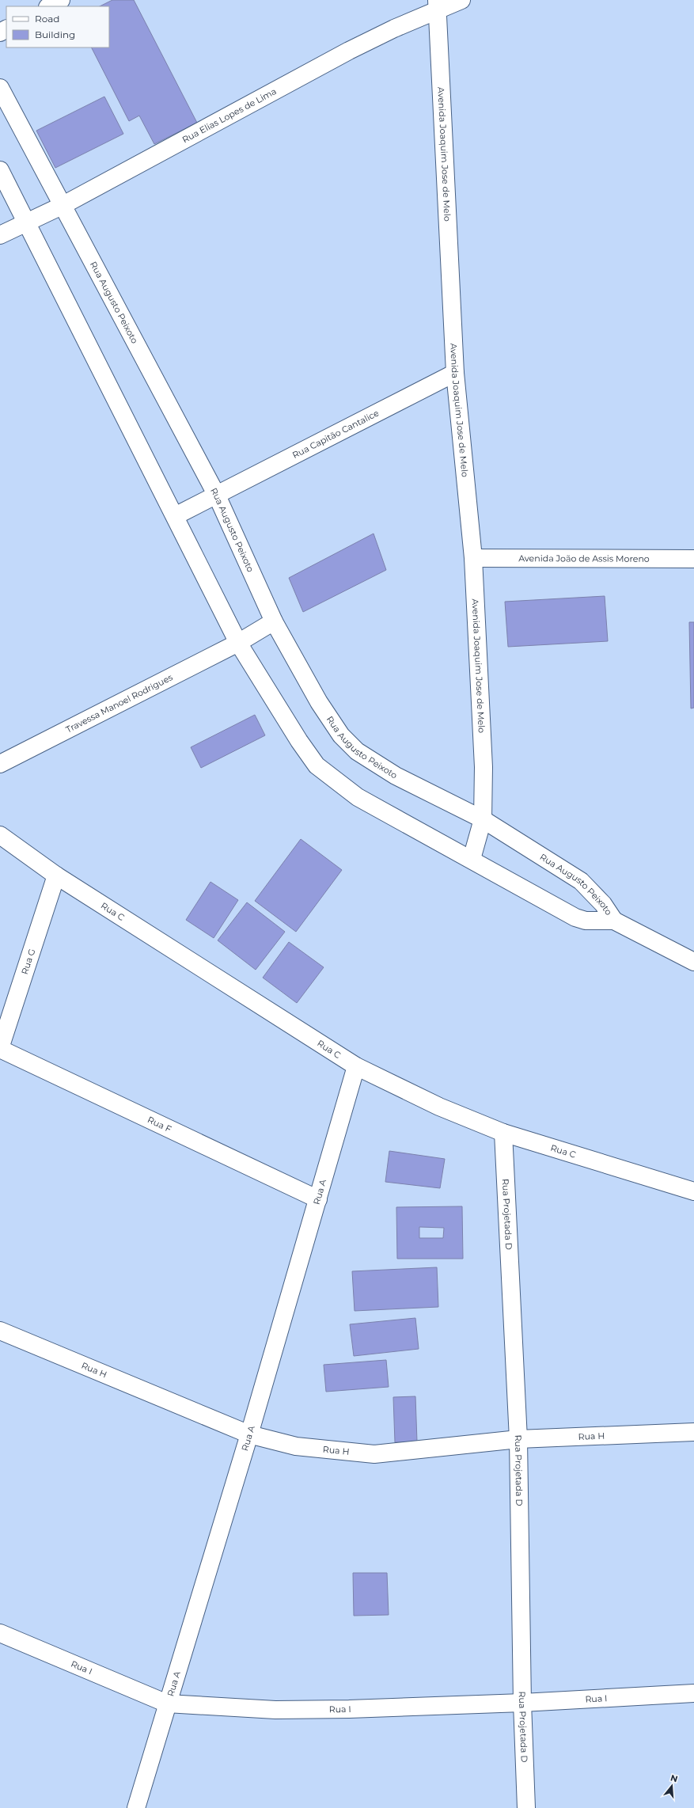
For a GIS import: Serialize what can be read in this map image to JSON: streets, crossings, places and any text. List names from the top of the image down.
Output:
{
  "streets": {
    "street": [
      "Rua Elias Lopes de Lima",
      "Avenida Joaquim Jose de Melo",
      "Rua Augusto Peixoto",
      "Rua Capitão Cantalice",
      "Avenida João de Assis Moreno",
      "Travessa Manoel Rodrigues",
      "Rua C",
      "Rua G",
      "Rua F",
      "Rua A",
      "Rua Projetada D",
      "Rua H",
      "Rua I"
    ]
  },
  "crossings": [
    ["Rua Elias Lopes de Lima", "Avenida Joaquim Jose de Melo"],
    ["Rua Elias Lopes de Lima", "Rua Augusto Peixoto"],
    ["Avenida Joaquim Jose de Melo", "Rua Augusto Peixoto"],
    ["Avenida Joaquim Jose de Melo", "Rua Capitão Cantalice"],
    ["Avenida Joaquim Jose de Melo", "Avenida João de Assis Moreno"],
    ["Rua Augusto Peixoto", "Rua Capitão Cantalice"],
    ["Rua Augusto Peixoto", "Travessa Manoel Rodrigues"],
    ["Rua C", "Rua G"],
    ["Rua C", "Rua A"],
    ["Rua C", "Rua Projetada D"],
    ["Rua G", "Rua F"],
    ["Rua F", "Rua A"],
    ["Rua A", "Rua H"],
    ["Rua A", "Rua I"],
    ["Rua Projetada D", "Rua H"],
    ["Rua Projetada D", "Rua I"]
  ],
  "legend": ["Road", "Building"],
  "north": "top"
}
